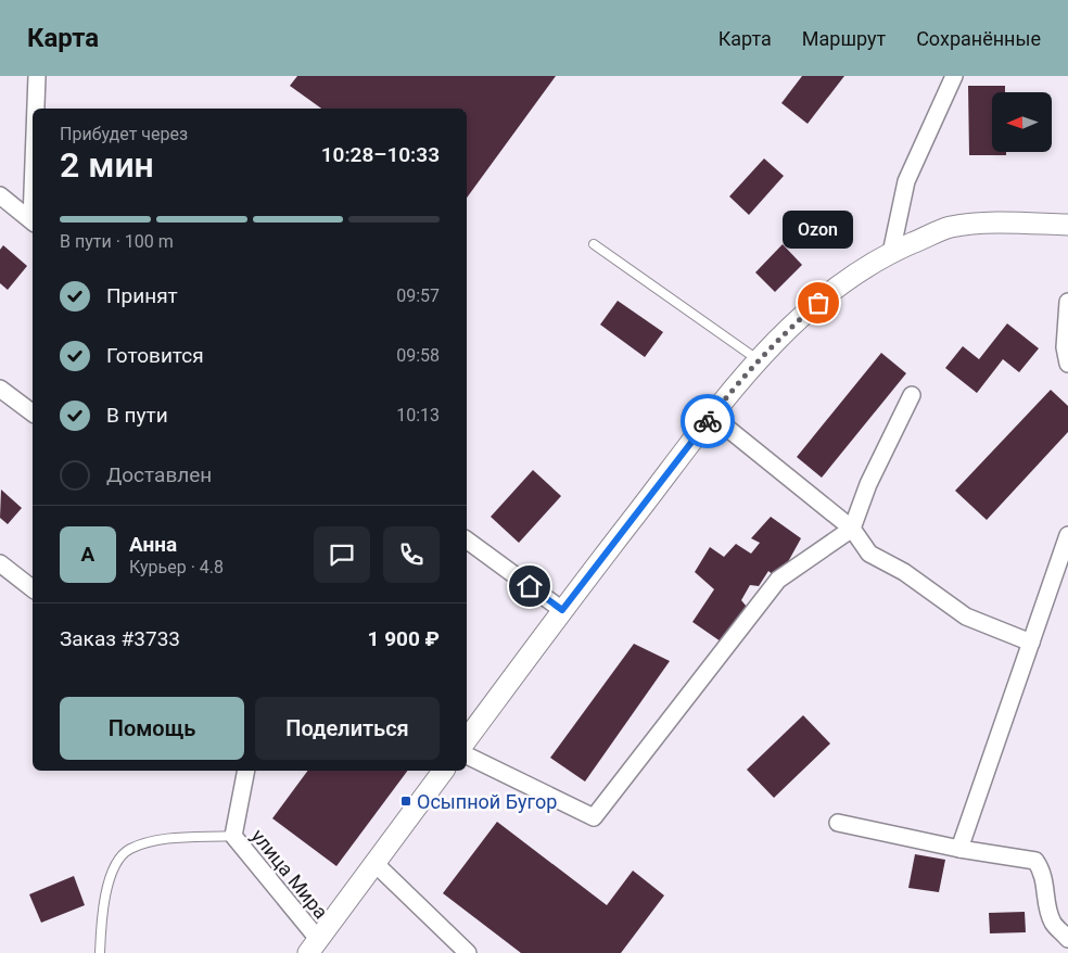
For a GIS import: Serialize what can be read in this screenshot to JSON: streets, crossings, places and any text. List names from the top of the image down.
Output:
{
  "streets": {
    "street": ["улица Мира"]
  },
  "places": {
    "other": ["Ozon"],
    "transit": ["Осыпной Бугор"]
  },
  "north": "left",
  "page": {
    "header": "Карта",
    "nav": ["Карта", "Маршрут", "Сохранённые"],
    "heading": ["2 мин", "Прибудет через", "10:28–10:33"],
    "panel": [
      "Анна",
      "Курьер · 4.8",
      "Заказ #3733",
      "1 900 ₽"
    ],
    "bar": "В пути · 100 m",
    "bubble": "Ozon",
    "list": [
      ["Принят", "09:57"],
      ["Готовится", "09:58"],
      ["В пути", "10:13"],
      "Доставлен"
    ],
    "round": "А",
    "buttons": ["Помощь", "Поделиться"]
  }
}
